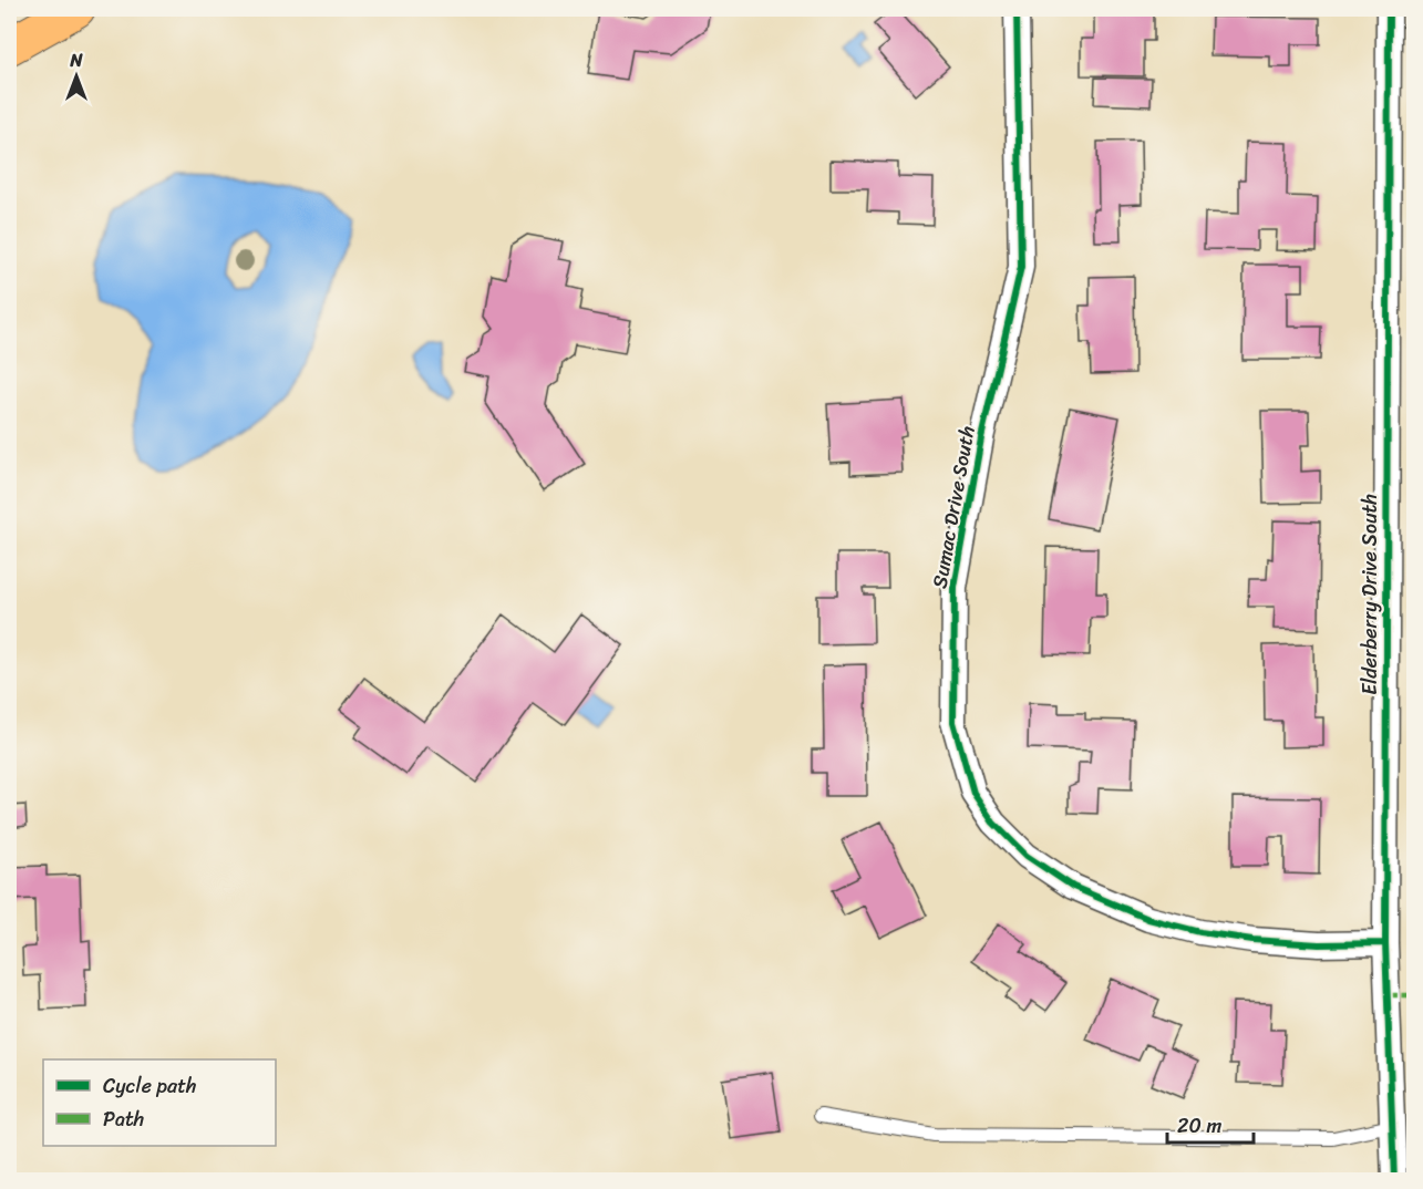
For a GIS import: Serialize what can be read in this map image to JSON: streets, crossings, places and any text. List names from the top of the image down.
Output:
{
  "streets": {
    "street": ["Sumac Drive South", "Elderberry Drive South"]
  },
  "crossings": [
    ["Sumac Drive South", "Elderberry Drive South"]
  ],
  "legend": ["Cycle path", "Path"],
  "scale_bar": "20 m",
  "north": "top"
}
